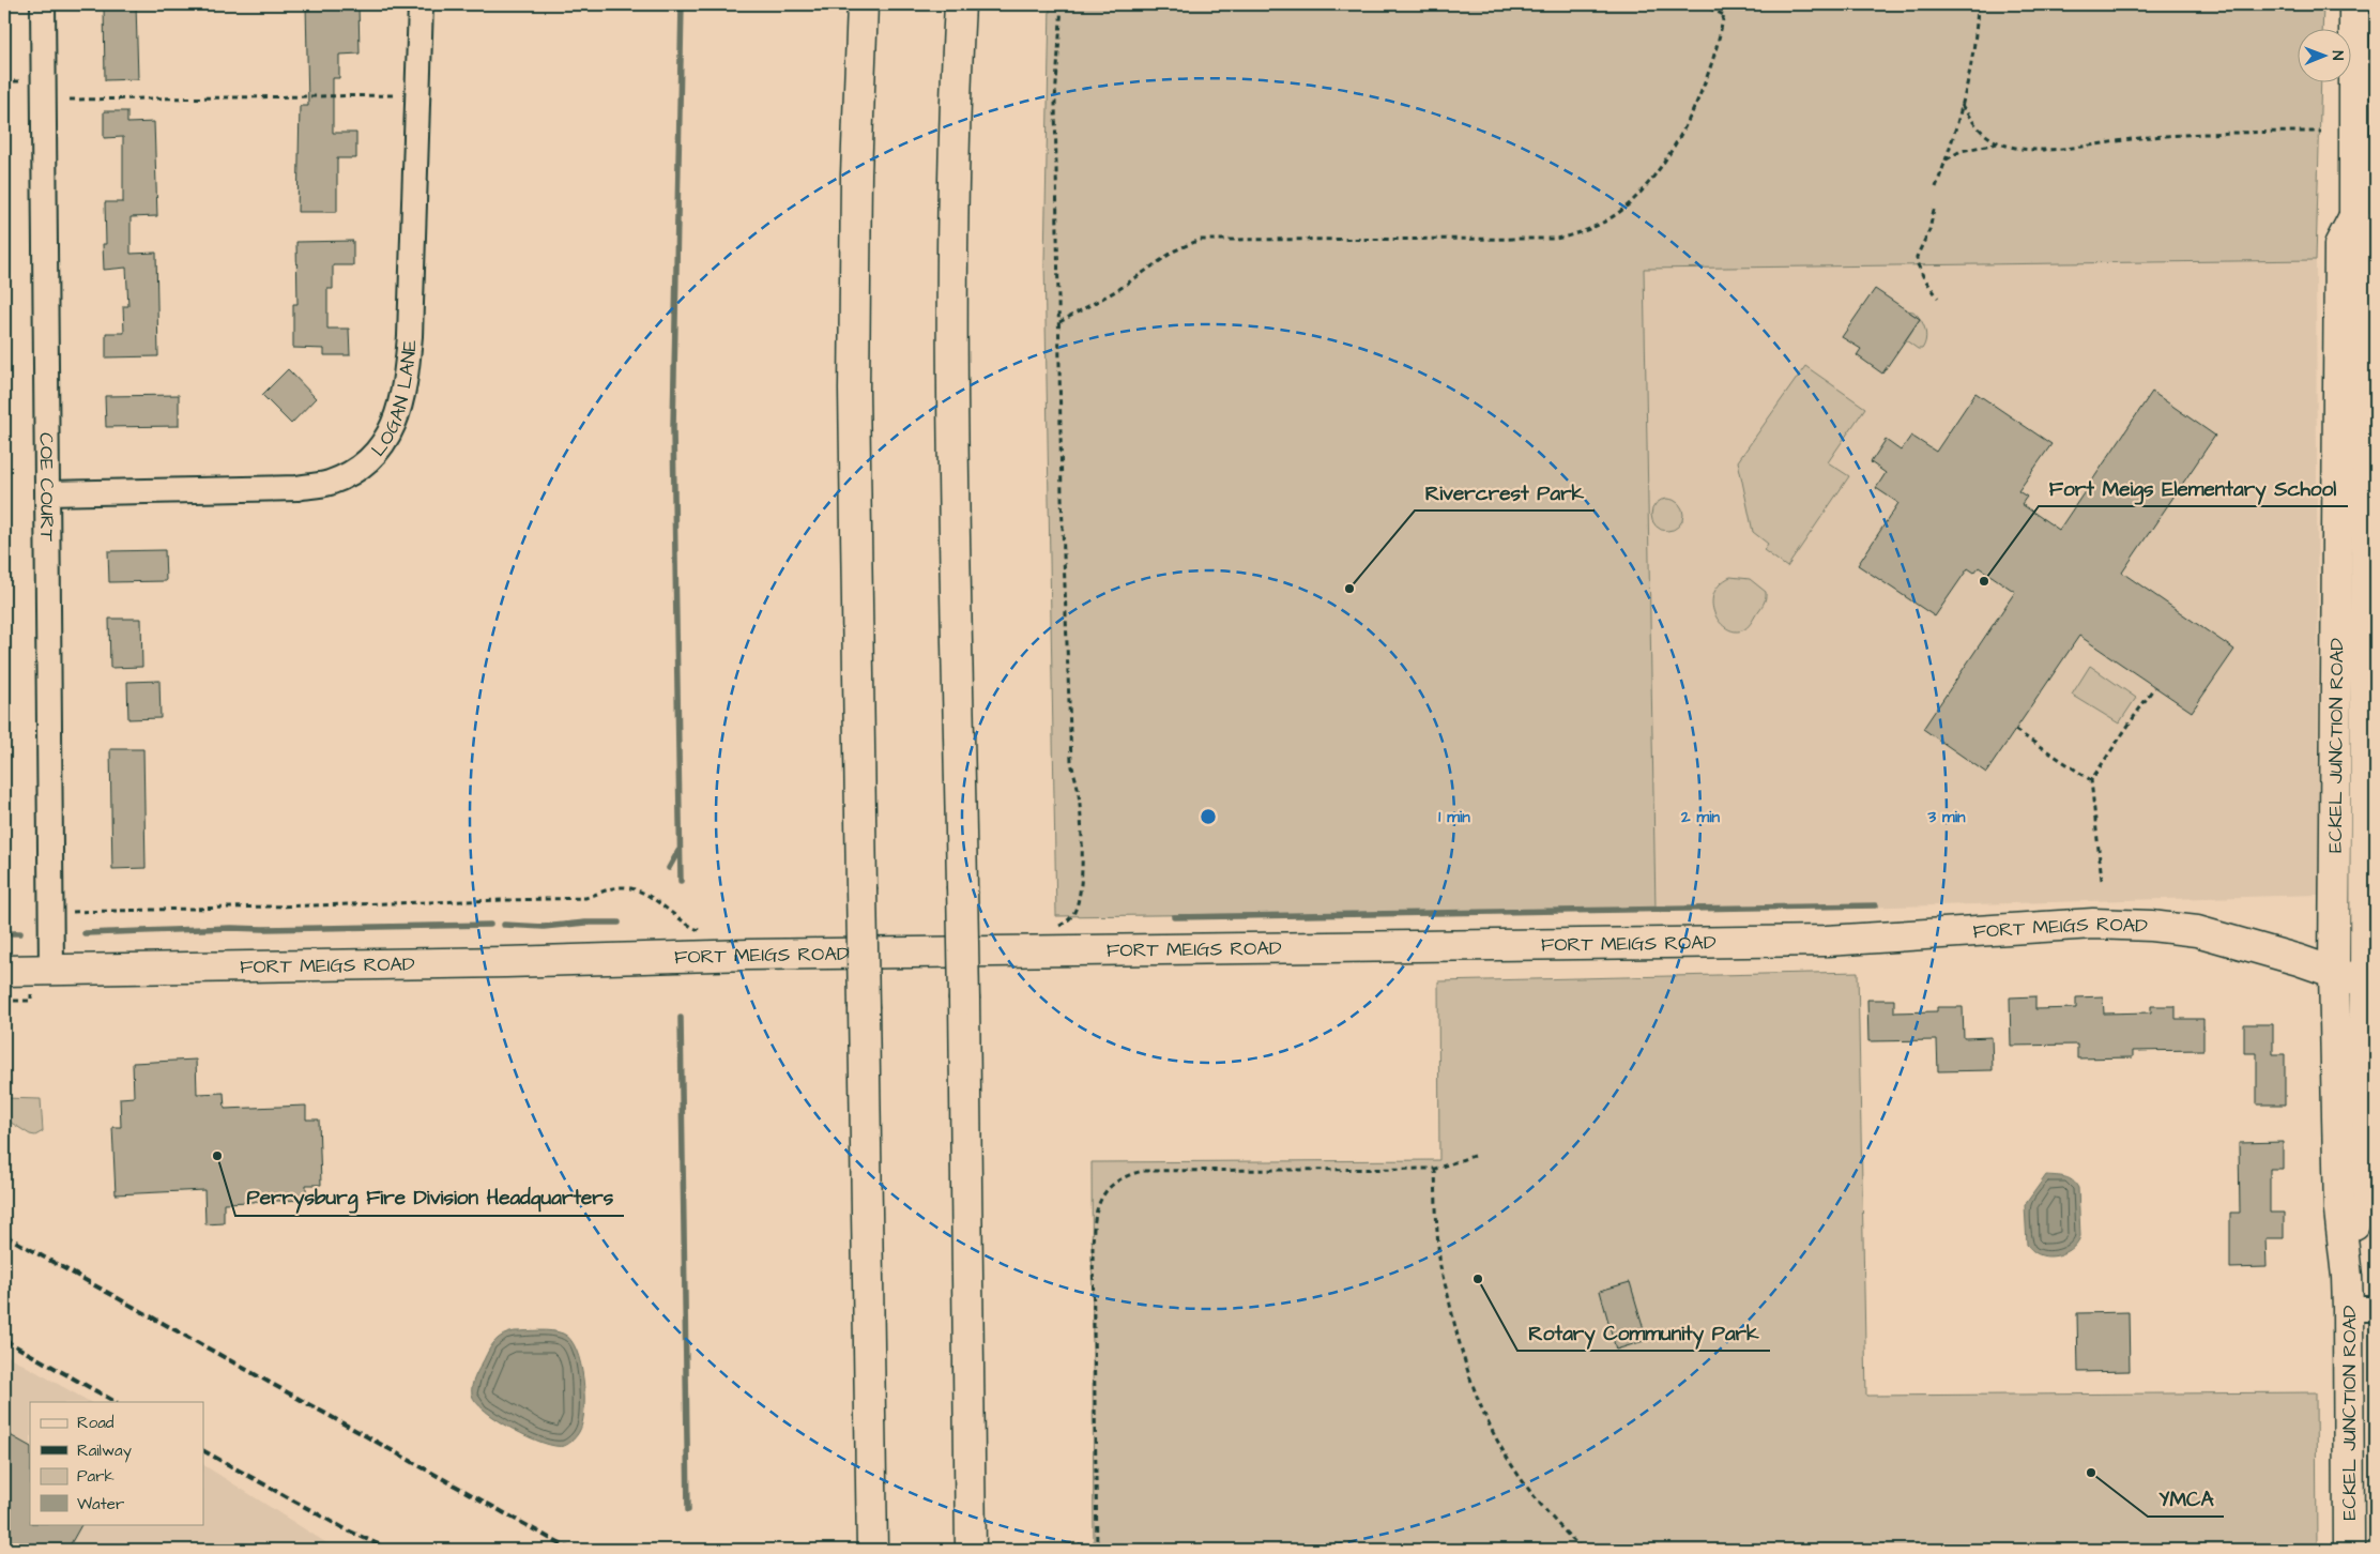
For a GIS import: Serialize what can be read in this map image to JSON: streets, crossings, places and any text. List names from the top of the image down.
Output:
{
  "streets": {
    "main road": ["ECKEL JUNCTION ROAD", "FORT MEIGS ROAD"],
    "street": ["LOGAN LANE", "COE COURT"]
  },
  "crossings": [
    ["LOGAN LANE", "COE COURT"],
    ["COE COURT", "FORT MEIGS ROAD"],
    ["ECKEL JUNCTION ROAD", "FORT MEIGS ROAD"]
  ],
  "places": [
    "Fort Meigs Elementary School",
    "Rivercrest Park",
    "Perrysburg Fire Division Headquarters",
    "Rotary Community Park",
    "YMCA"
  ],
  "legend": [
    "Road",
    "Railway",
    "Park",
    "Water"
  ],
  "north": "right",
  "rings": ["1 min", "2 min", "3 min"]
}
